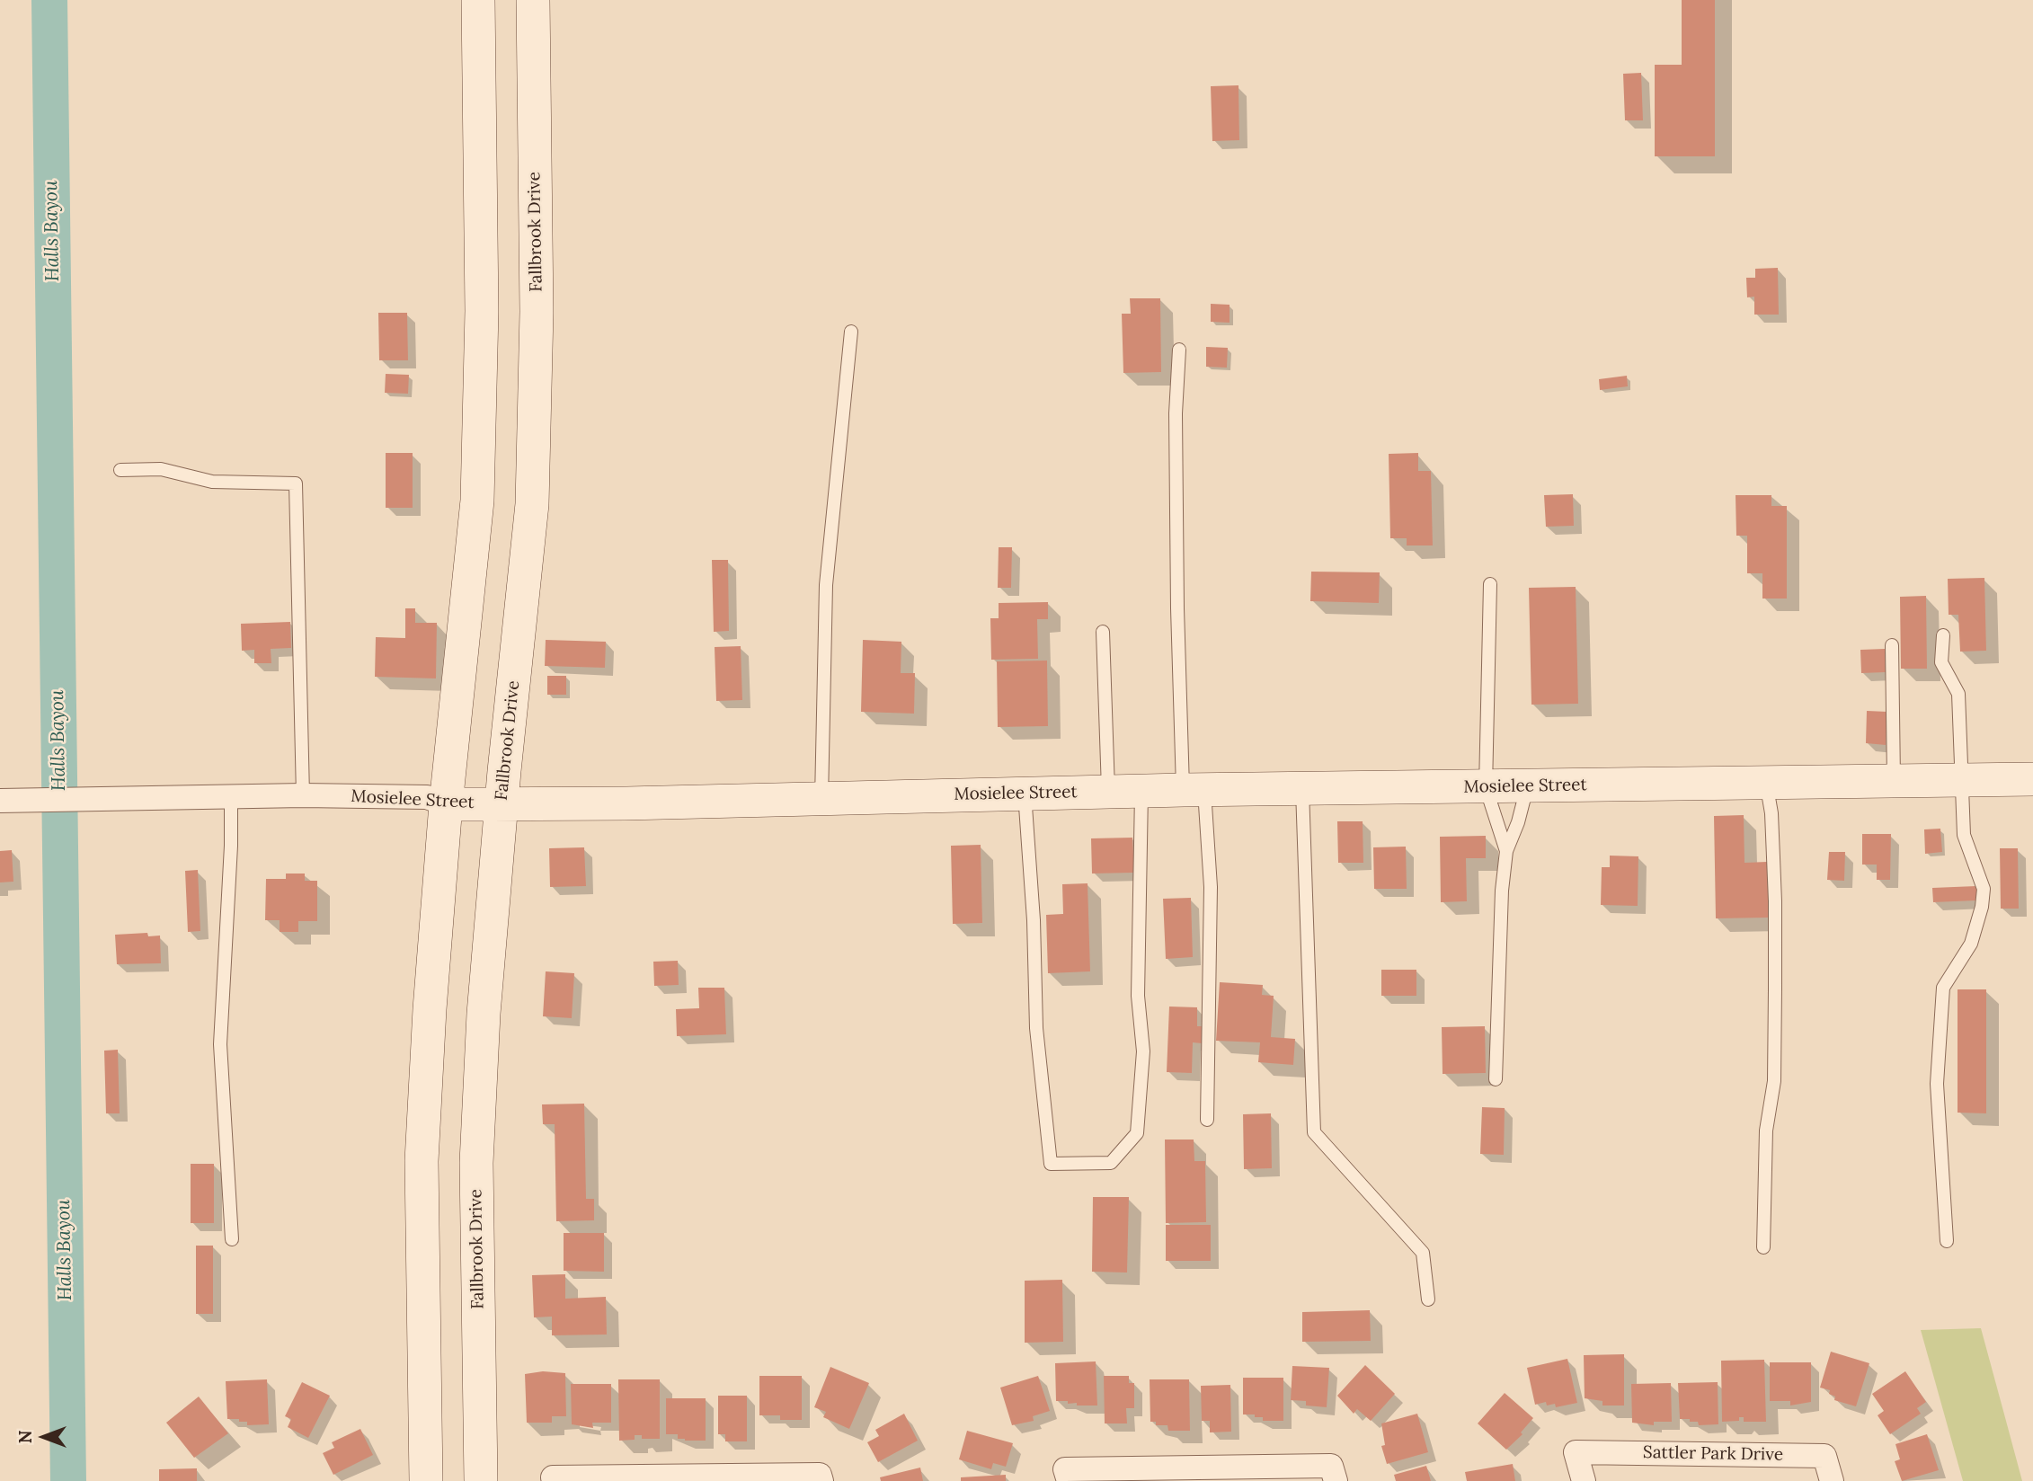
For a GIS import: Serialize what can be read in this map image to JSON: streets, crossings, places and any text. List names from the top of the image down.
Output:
{
  "streets": {
    "main road": ["Fallbrook Drive", "Mosielee Street"],
    "street": ["Sattler Park Drive"]
  },
  "crossings": [
    ["Fallbrook Drive", "Mosielee Street"]
  ],
  "water": ["Halls Bayou"],
  "north": "left"
}
